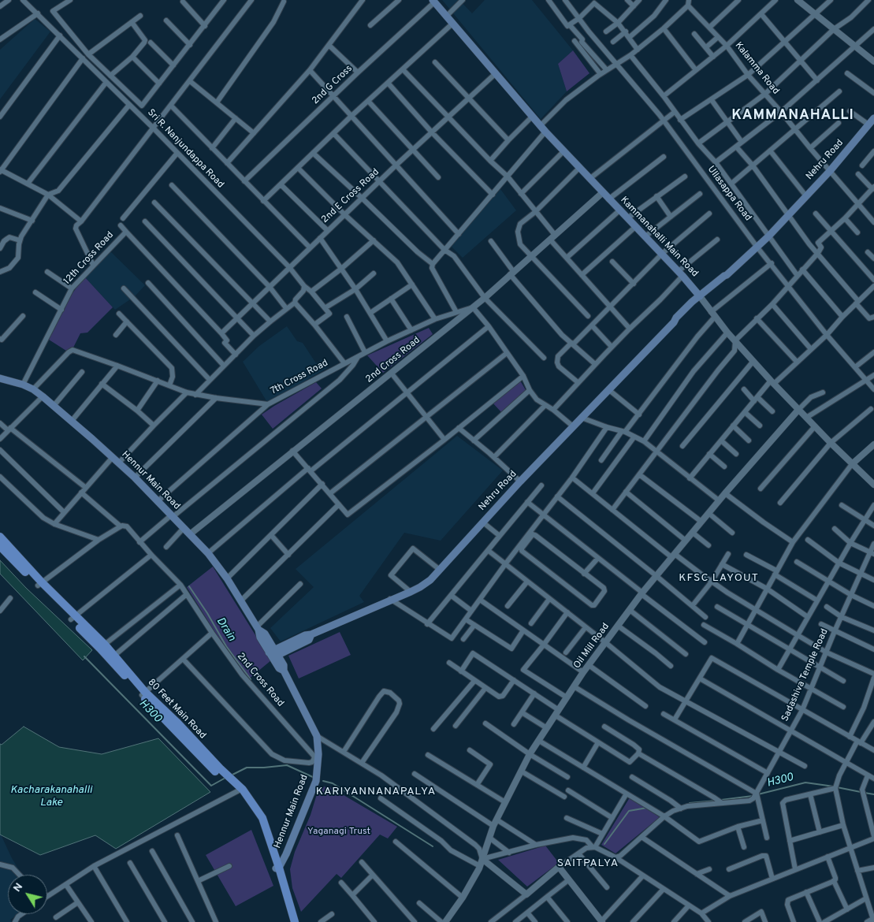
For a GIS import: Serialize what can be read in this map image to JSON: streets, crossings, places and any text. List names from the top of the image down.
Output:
{
  "streets": {
    "main road": [
      "Nehru Road",
      "Kammanahalli Main Road",
      "Hennur Main Road",
      "80 Feet Main Road"
    ],
    "street": [
      "Kalamma Road",
      "2nd G Cross",
      "Sri R. Nanjundappa Road",
      "Ullasappa Road",
      "2nd E Cross Road",
      "12th Cross Road",
      "2nd Cross Road",
      "7th Cross Road",
      "Oil Mill Road",
      "Sadashiva Temple Road"
    ]
  },
  "crossings": [
    ["Kalamma Road", "Nehru Road"],
    ["2nd G Cross", "Kammanahalli Main Road"],
    ["Sri R. Nanjundappa Road", "2nd E Cross Road"],
    ["Nehru Road", "Ullasappa Road"],
    ["Nehru Road", "Kammanahalli Main Road"],
    ["Nehru Road", "Hennur Main Road"],
    ["2nd E Cross Road", "Kammanahalli Main Road"],
    ["2nd E Cross Road", "12th Cross Road"],
    ["Kammanahalli Main Road", "2nd Cross Road"],
    ["Kammanahalli Main Road", "Oil Mill Road"],
    ["12th Cross Road", "Hennur Main Road"],
    ["2nd Cross Road", "7th Cross Road"],
    ["2nd Cross Road", "Hennur Main Road"],
    ["7th Cross Road", "Hennur Main Road"],
    ["Hennur Main Road", "80 Feet Main Road"]
  ],
  "districts": [
    "KAMMANAHALLI",
    "KFSC LAYOUT",
    "KARIYANNANAPALYA",
    "SAITPALYA"
  ],
  "water": ["Drain", "H300", "Kacharakanahalli Lake"],
  "parks": ["Yaganagi Trust"],
  "north": "top left"
}
